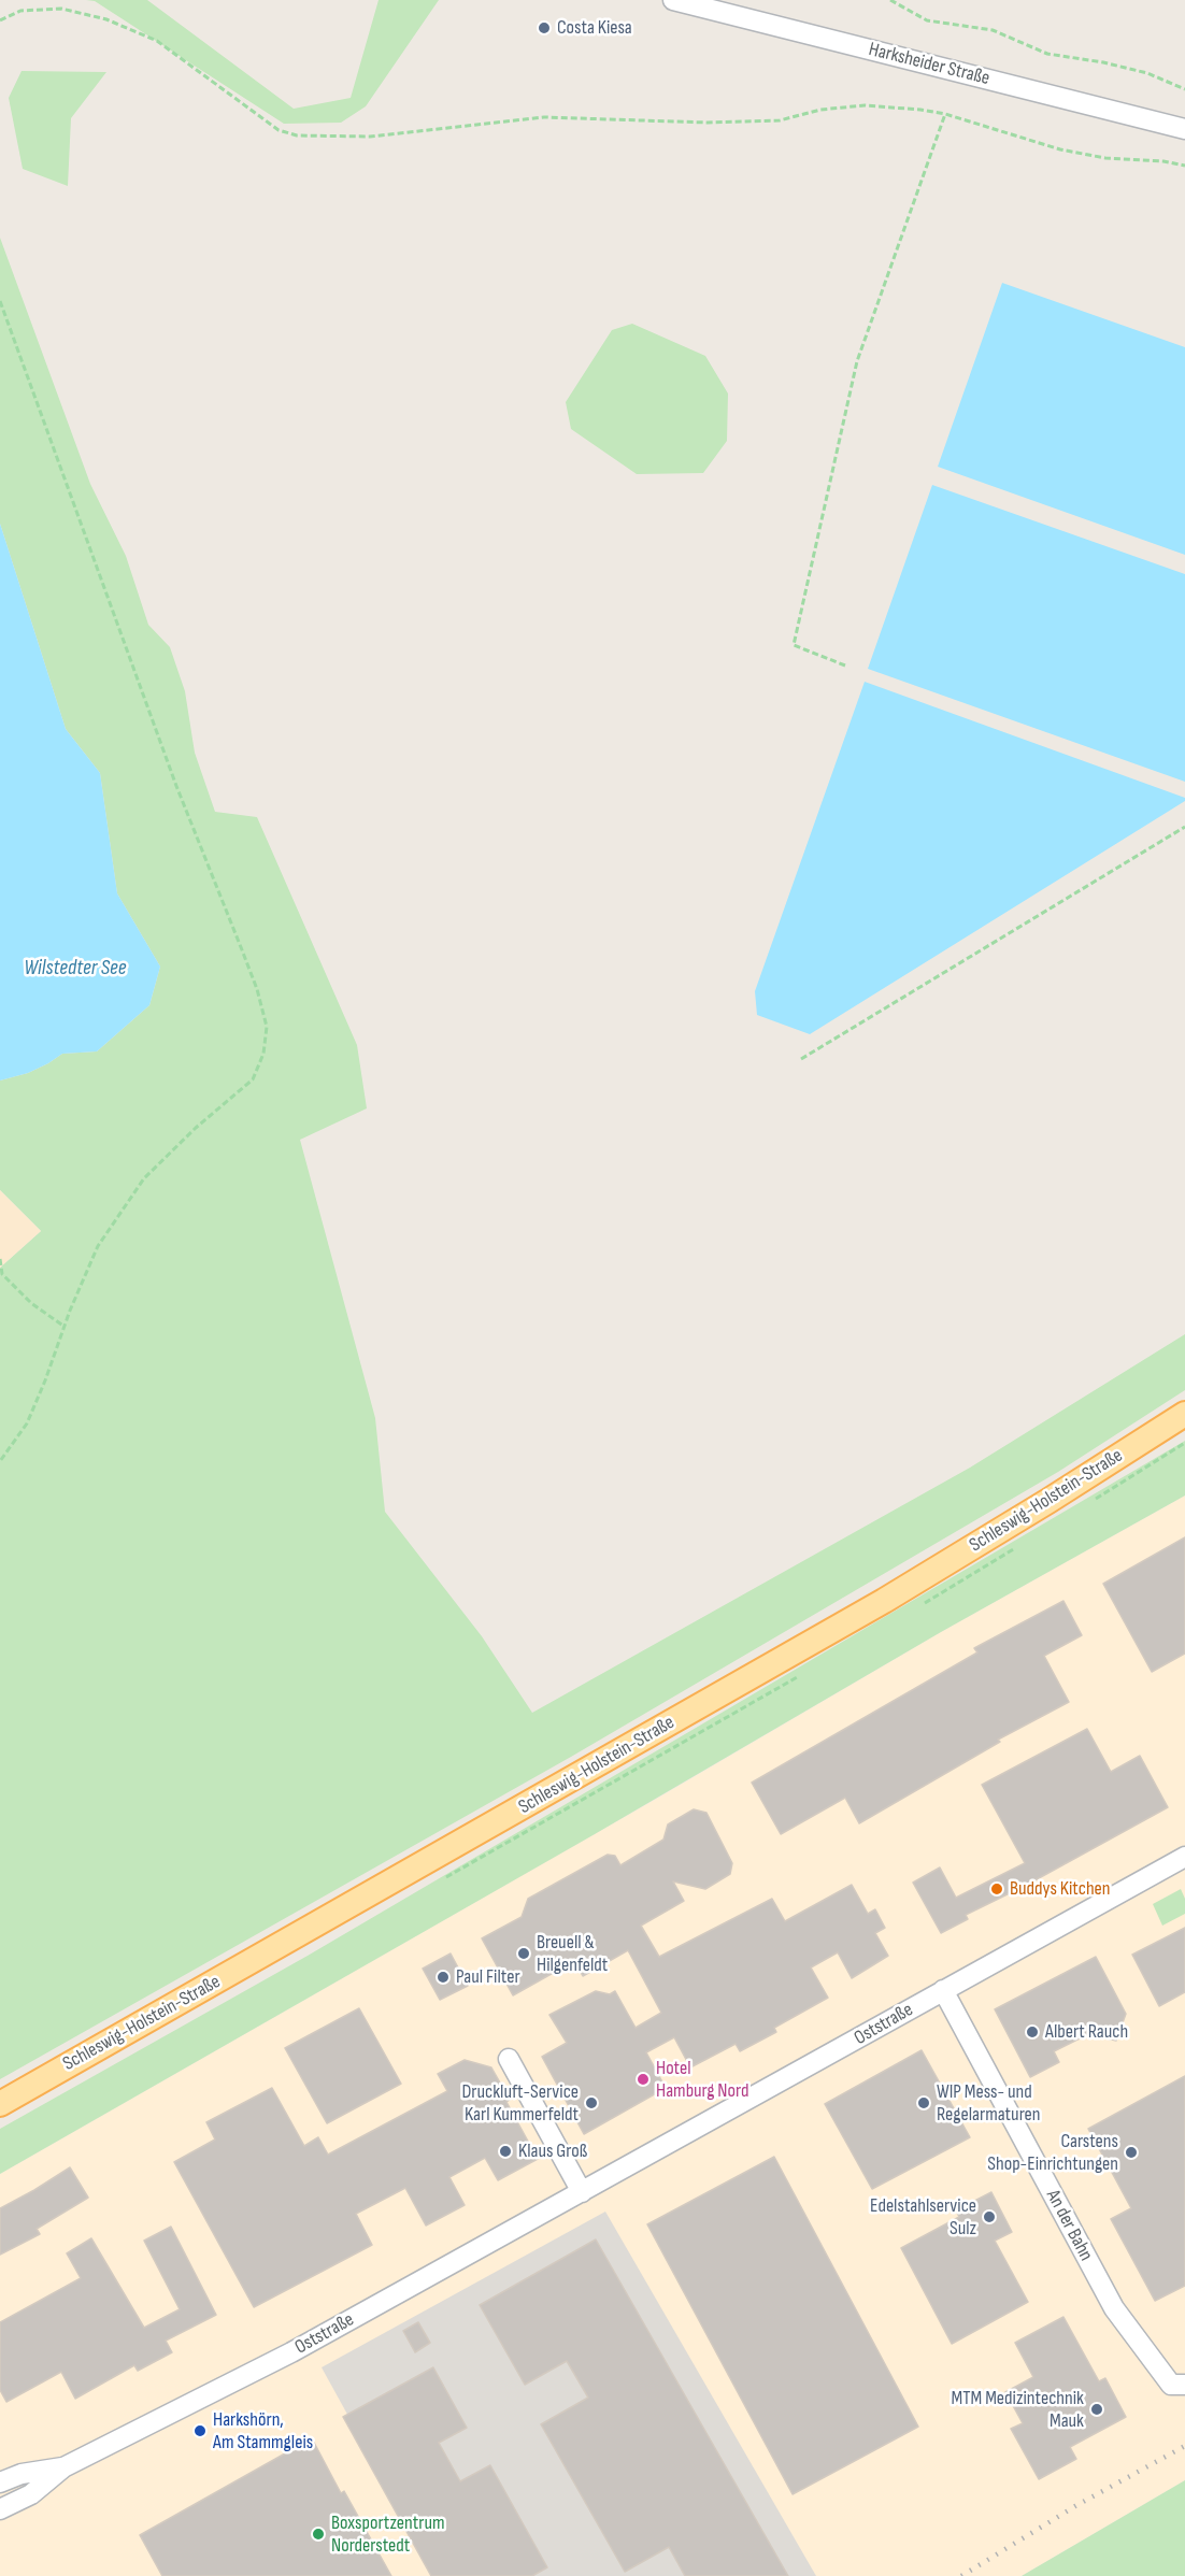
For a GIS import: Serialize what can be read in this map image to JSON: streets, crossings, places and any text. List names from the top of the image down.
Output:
{
  "streets": {
    "main road": ["Schleswig-Holstein-Straße"],
    "street": ["Harksheider Straße", "Oststraße", "An der Bahn"]
  },
  "crossings": [
    ["Oststraße", "An der Bahn"]
  ],
  "water": ["Wilstedter See"],
  "places": [
    "Costa Kiesa",
    "Buddys Kitchen",
    "Breuell & Hilgenfeldt",
    "Paul Filter",
    "Albert Rauch",
    "Hotel Hamburg Nord",
    "Druckluft-Service Karl Kummerfeldt",
    "WIP Mess- und Regelarmaturen",
    "Klaus Groß",
    "Carstens Shop-Einrichtungen",
    "Edelstahlservice Sulz",
    "MTM Medizintechnik Mauk",
    "Harkshörn, Am Stammgleis",
    "Boxsportzentrum Norderstedt"
  ]
}
